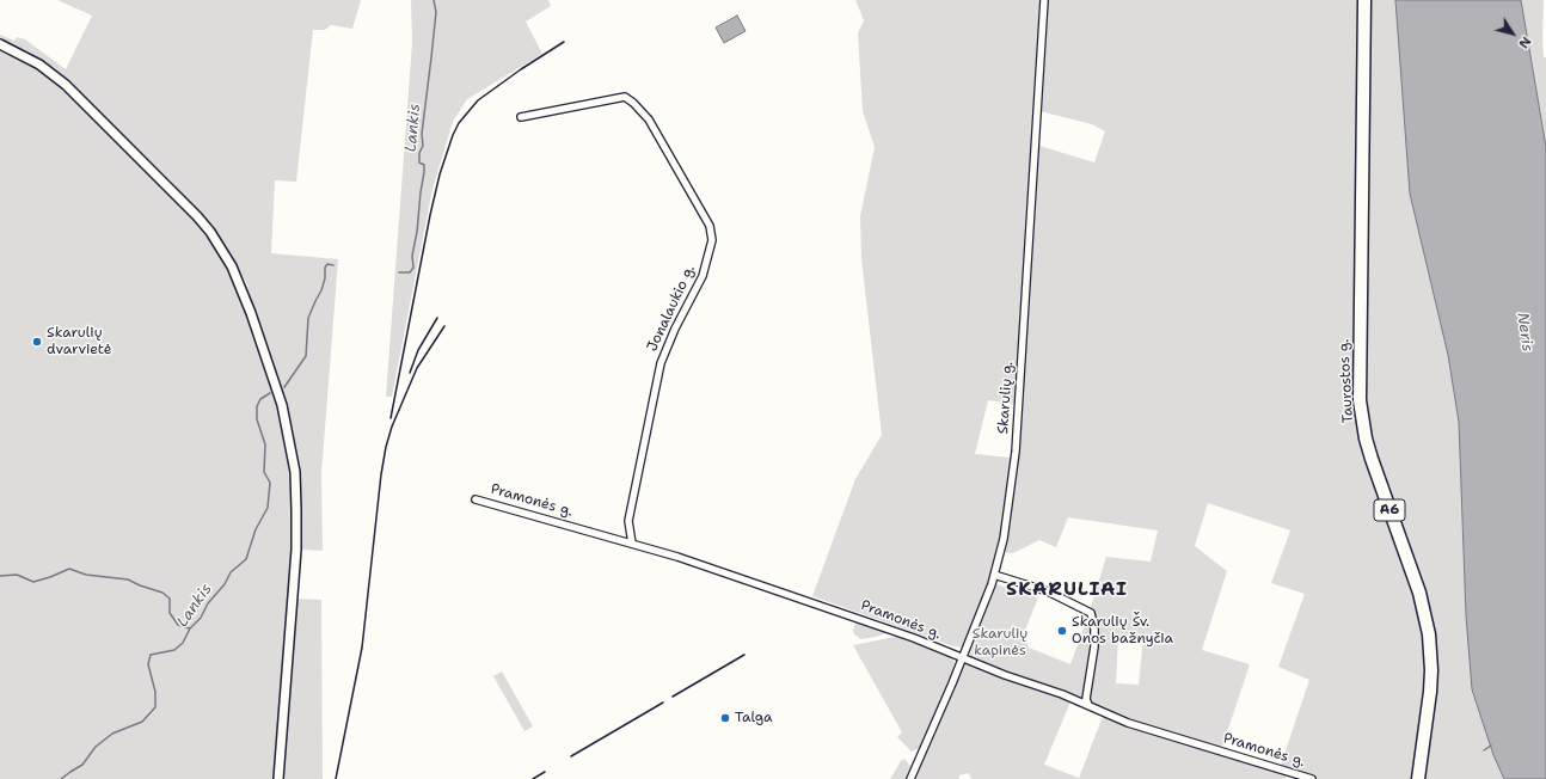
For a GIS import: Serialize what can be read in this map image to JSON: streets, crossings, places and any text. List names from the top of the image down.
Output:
{
  "streets": {
    "highway": ["Taurostos g.", "A6"],
    "street": ["Jonalaukio g.", "Skarulių g.", "Pramonės g."]
  },
  "crossings": [
    ["Jonalaukio g.", "Pramonės g."],
    ["Skarulių g.", "Pramonės g."]
  ],
  "districts": ["SKARULIAI"],
  "water": ["Lankis", "Neris"],
  "parks": ["Skarulių kapinės"],
  "places": ["Skarulių dvarvietė", "Skarulių Šv. Onos bažnyčia", "Talga"],
  "north": "bottom right"
}
